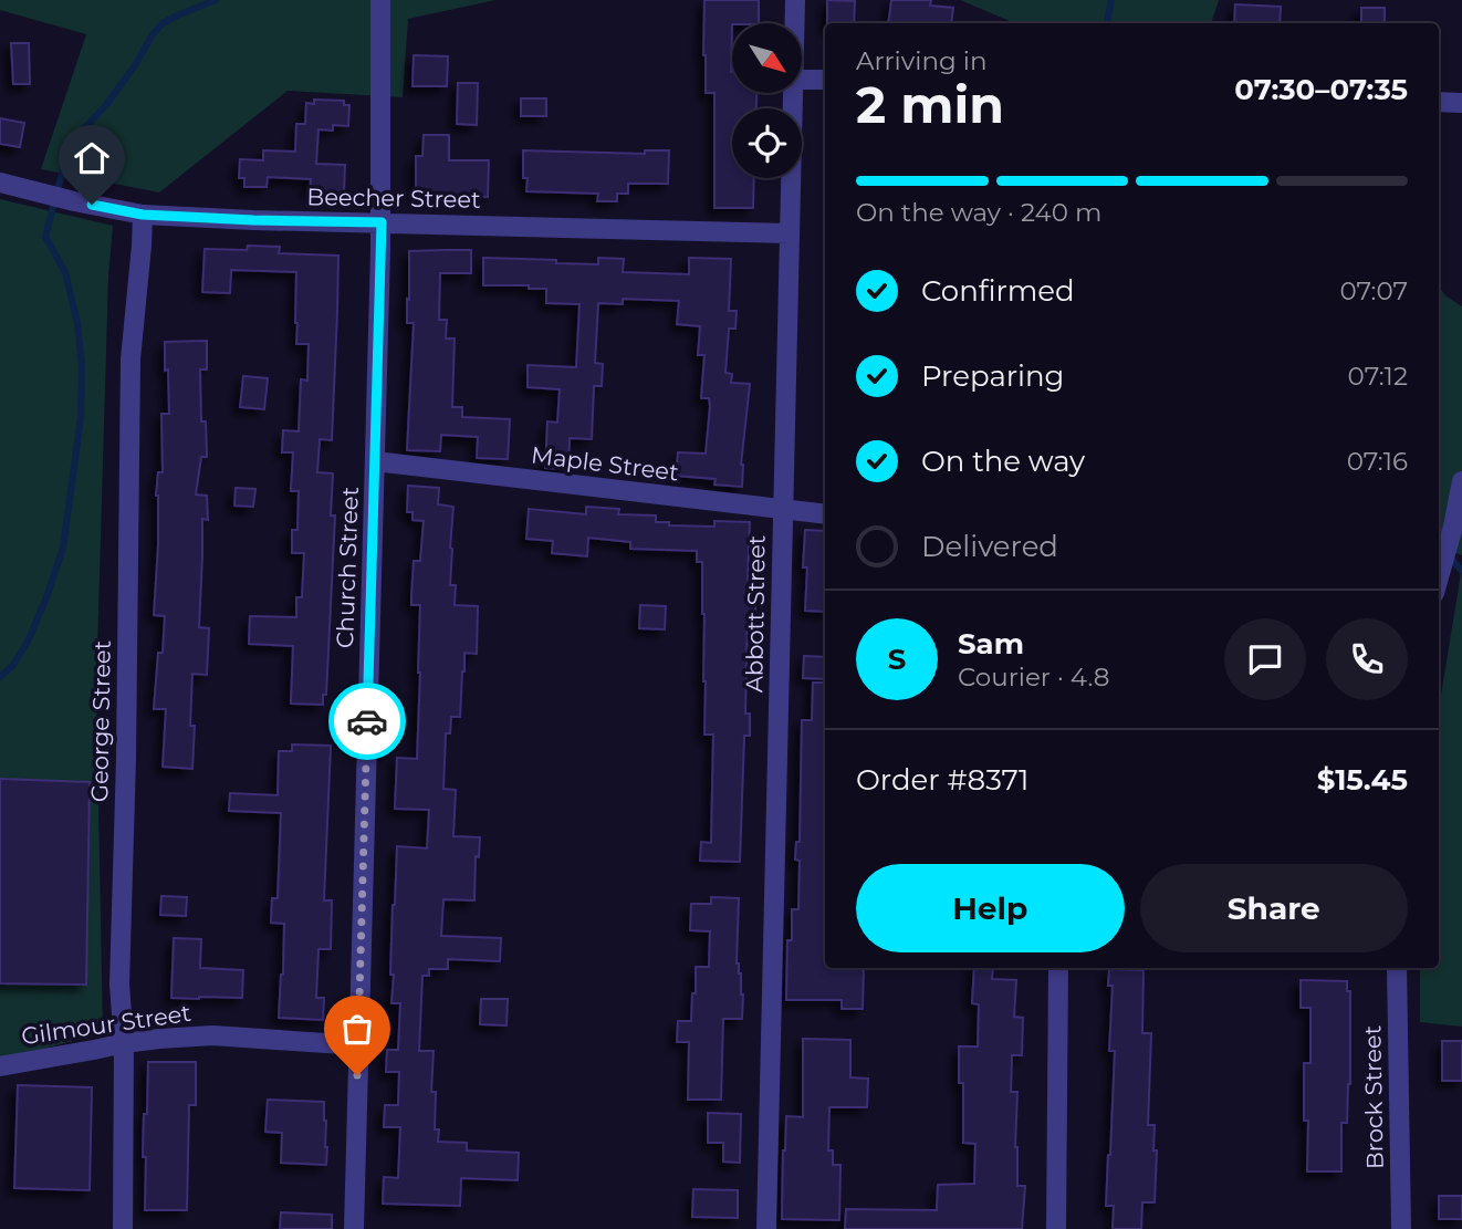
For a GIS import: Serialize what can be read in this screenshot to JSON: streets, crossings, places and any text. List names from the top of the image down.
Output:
{
  "streets": {
    "street": [
      "Beecher Street",
      "Maple Street",
      "Church Street",
      "Abbott Street",
      "George Street",
      "Gilmour Street",
      "Brock Street"
    ]
  },
  "crossings": [
    ["Beecher Street", "Church Street"],
    ["Beecher Street", "Abbott Street"],
    ["Beecher Street", "George Street"],
    ["Maple Street", "Church Street"],
    ["Maple Street", "Abbott Street"],
    ["Church Street", "Gilmour Street"],
    ["George Street", "Gilmour Street"]
  ],
  "north": "bottom right",
  "page": {
    "heading": ["2 min", "Arriving in", "07:30–07:35"],
    "panel": [
      "Sam",
      "Courier · 4.8",
      "Order #8371",
      "$15.45"
    ],
    "bar": "On the way · 240 m",
    "list": [
      ["Confirmed", "07:07"],
      ["Preparing", "07:12"],
      ["On the way", "07:16"],
      "Delivered"
    ],
    "round": "S",
    "buttons": ["Help", "Share"]
  }
}
